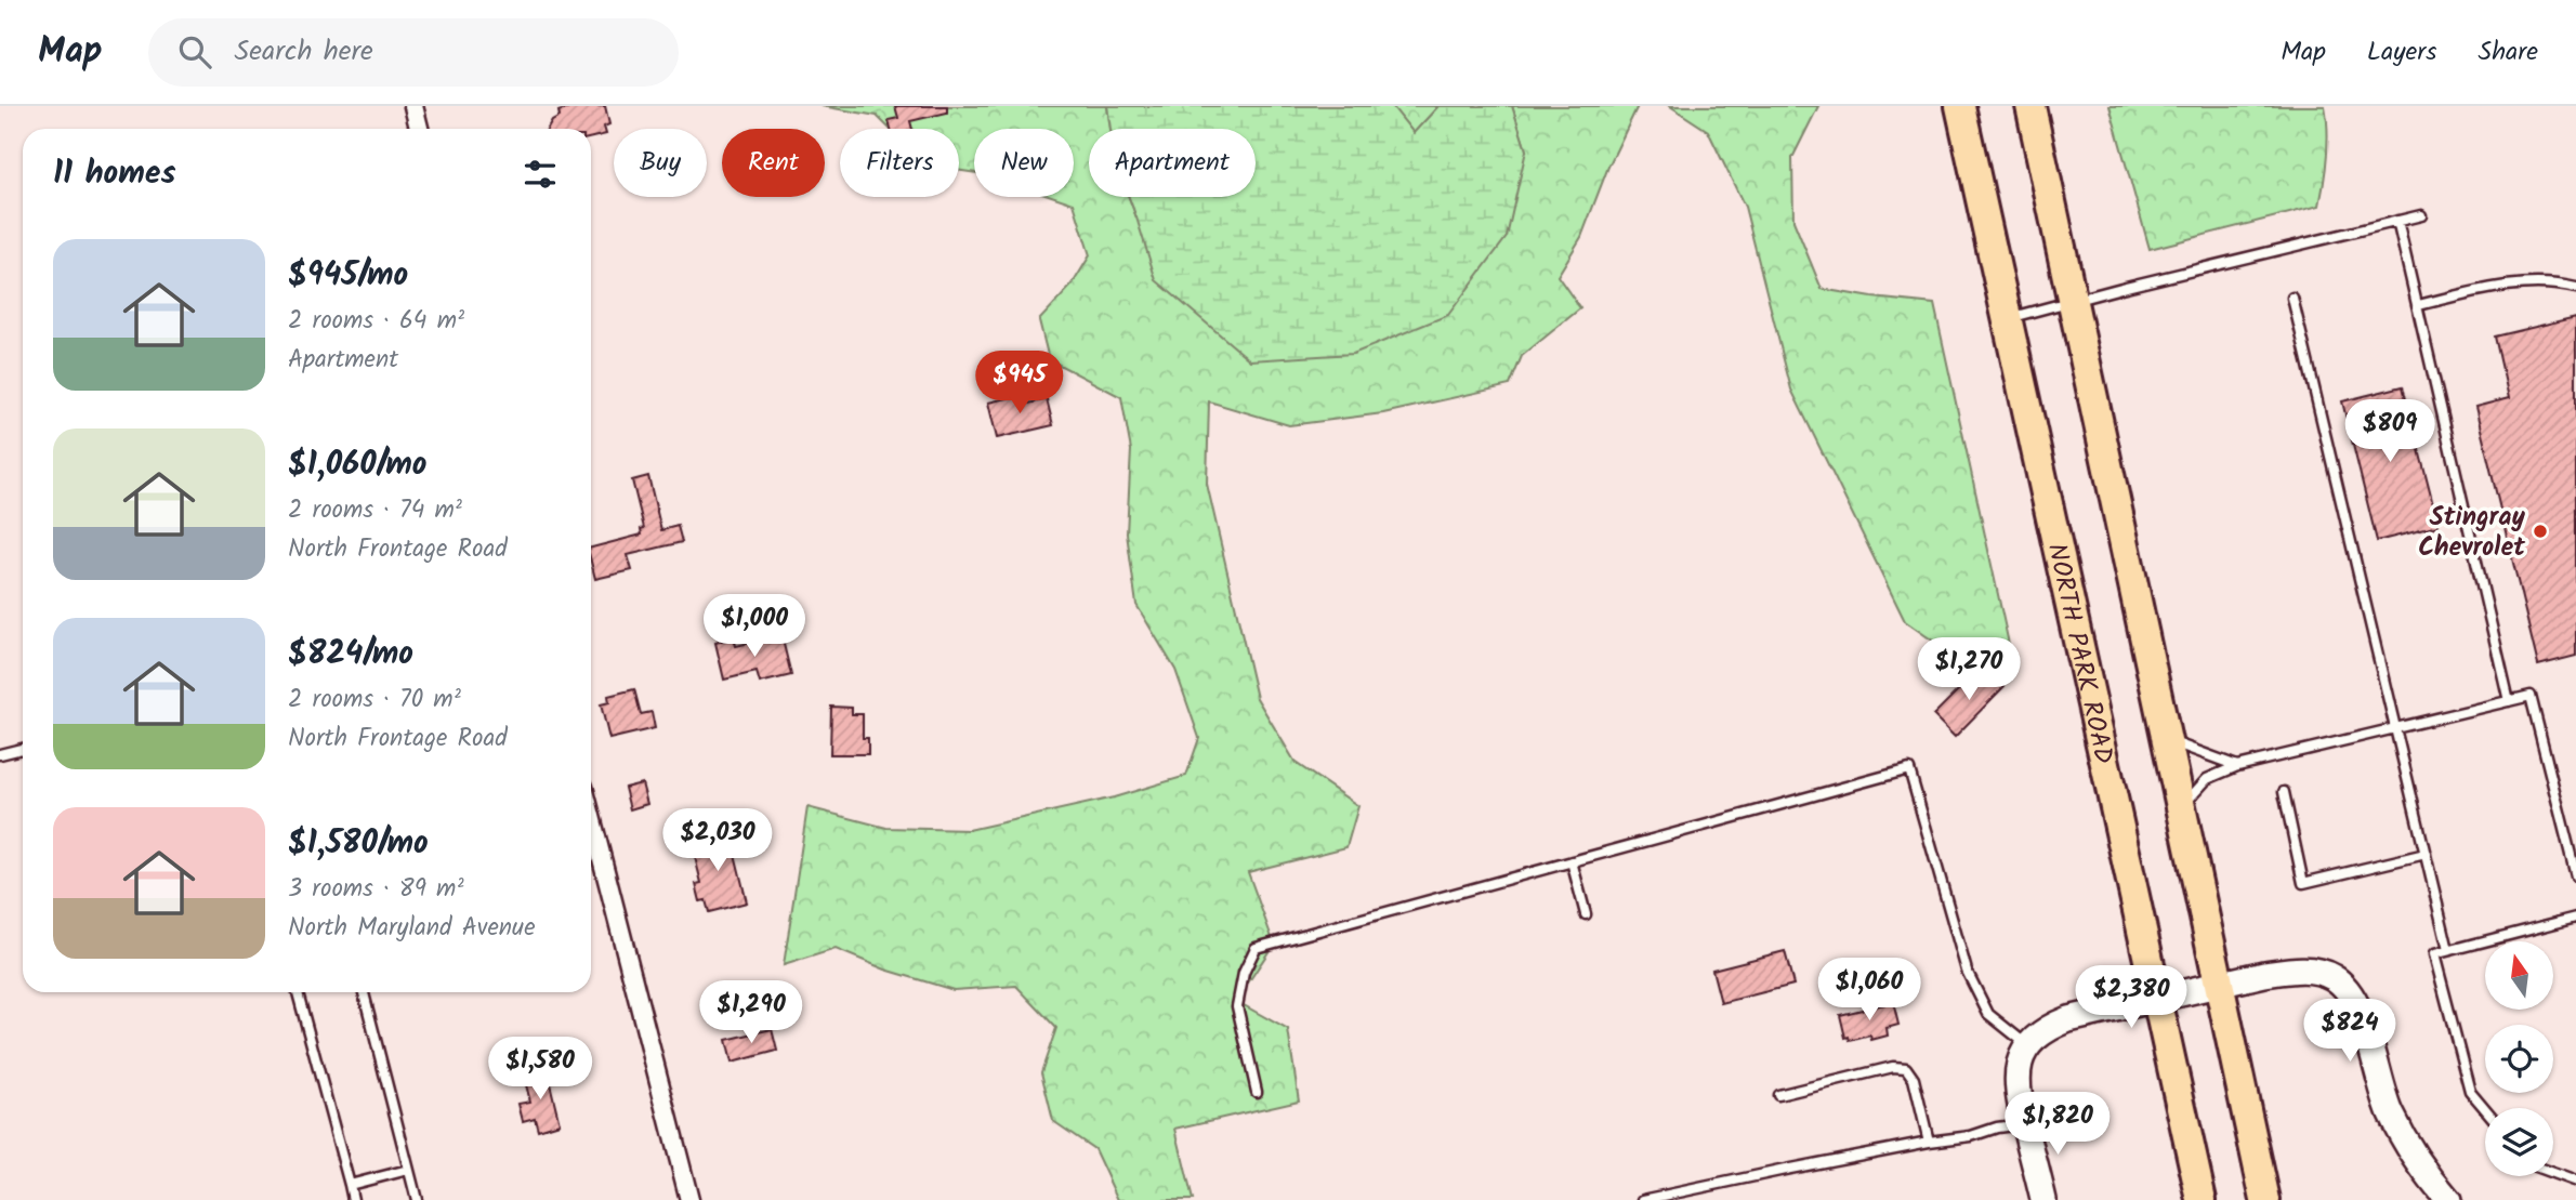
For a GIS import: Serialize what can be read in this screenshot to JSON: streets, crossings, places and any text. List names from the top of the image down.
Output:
{
  "streets": {
    "main road": ["NORTH PARK ROAD"]
  },
  "places": ["Stingray Chevrolet"],
  "north": "top",
  "page": {
    "header": "Map",
    "search": "Search here",
    "nav": ["Map", "Layers", "Share"],
    "chip": [
      "Buy",
      "Rent",
      "Filters",
      "New",
      "Apartment"
    ],
    "heading": "11 homes",
    "list": [
      {
        "name": "$945/mo",
        "note": "2 rooms · 64 m² · Apartment"
      },
      {
        "name": "$1,060/mo",
        "note": "2 rooms · 74 m² · North Frontage Road"
      },
      {
        "name": "$824/mo",
        "note": "2 rooms · 70 m² · North Frontage Road"
      },
      {
        "name": "$1,580/mo",
        "note": "3 rooms · 89 m² · North Maryland Avenue"
      }
    ],
    "price": [
      "$945",
      "$809",
      "$1,000",
      "$1,270",
      "$2,030",
      "$1,060",
      "$2,380",
      "$1,290",
      "$824",
      "$1,580",
      "$1,820"
    ]
  }
}
